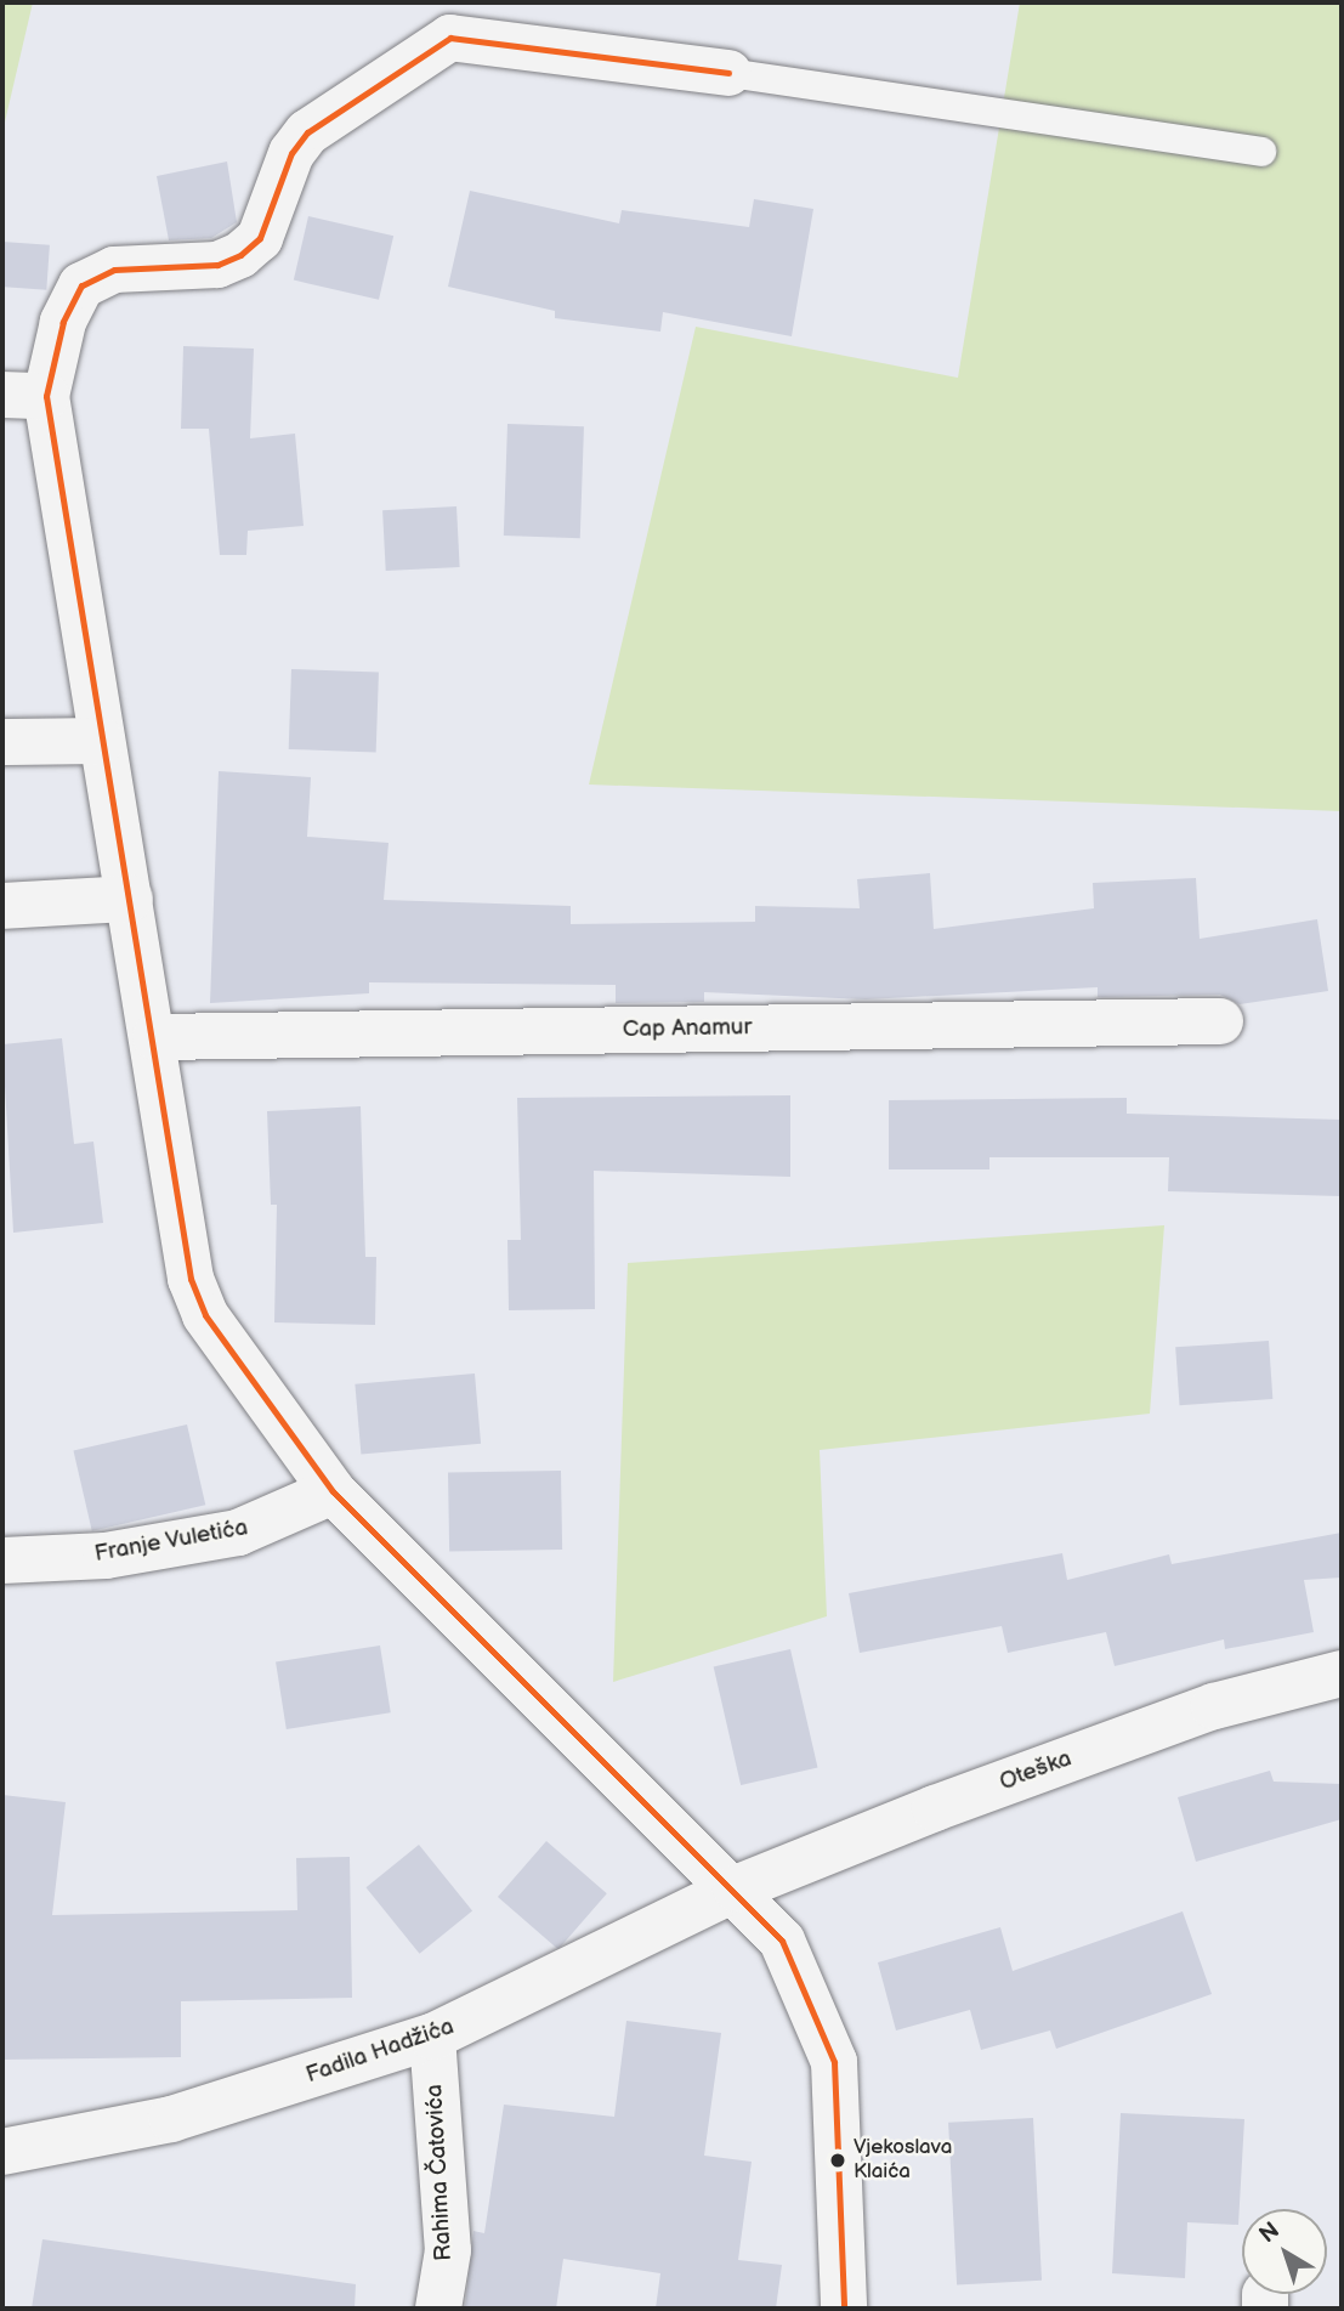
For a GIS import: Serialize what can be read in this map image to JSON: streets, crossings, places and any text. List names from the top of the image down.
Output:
{
  "streets": {
    "street": [
      "Cap Anamur",
      "Franje Vuletića",
      "Oteška",
      "Fadila Hadžića",
      "Rahima Čatovića"
    ]
  },
  "crossings": [
    ["Oteška", "Fadila Hadžića"],
    ["Fadila Hadžića", "Rahima Čatovića"]
  ],
  "places": ["Vjekoslava Klaića"],
  "north": "top left"
}
